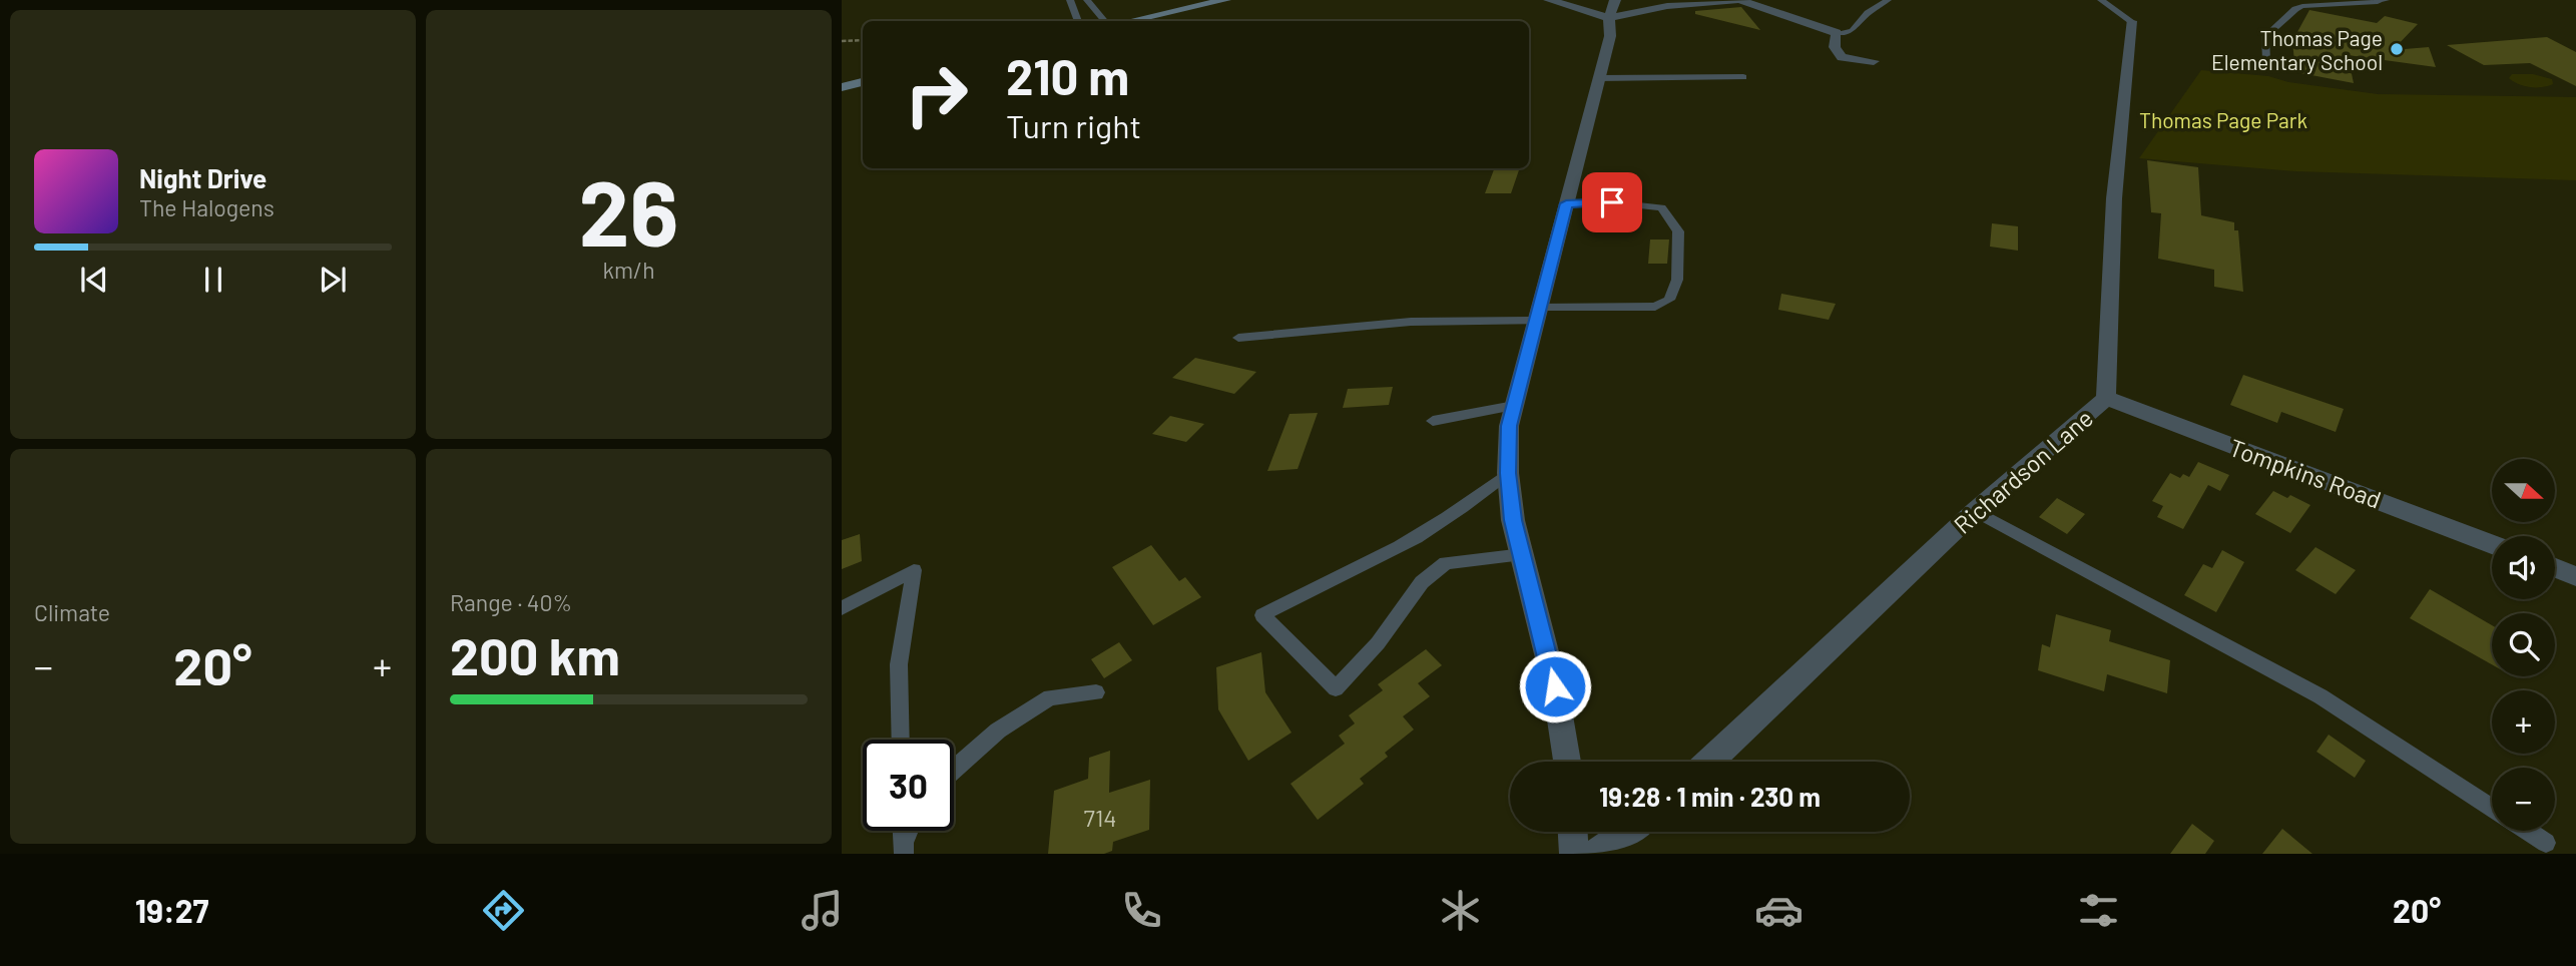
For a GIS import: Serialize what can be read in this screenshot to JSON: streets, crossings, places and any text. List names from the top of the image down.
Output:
{
  "streets": {
    "street": ["Richardson Lane", "Tompkins Road"]
  },
  "crossings": [
    ["Richardson Lane", "Tompkins Road"]
  ],
  "parks": ["Thomas Page Park"],
  "places": ["Thomas Page Elementary School"],
  "house_numbers": ["714"],
  "north": "right",
  "page": {
    "tile": [
      ["26", "km/h"],
      "Climate",
      ["Range · 40%", "200 km"]
    ],
    "turn": ["210 m", "Turn right"],
    "song": ["Night Drive", "The Halogens"],
    "map_buttons": ["+", "−"],
    "heat": ["−", "20°", "+"],
    "limit": "30",
    "trip": "19:28 · 1 min · 230 m",
    "tabs": ["19:27", "20°"]
  }
}
